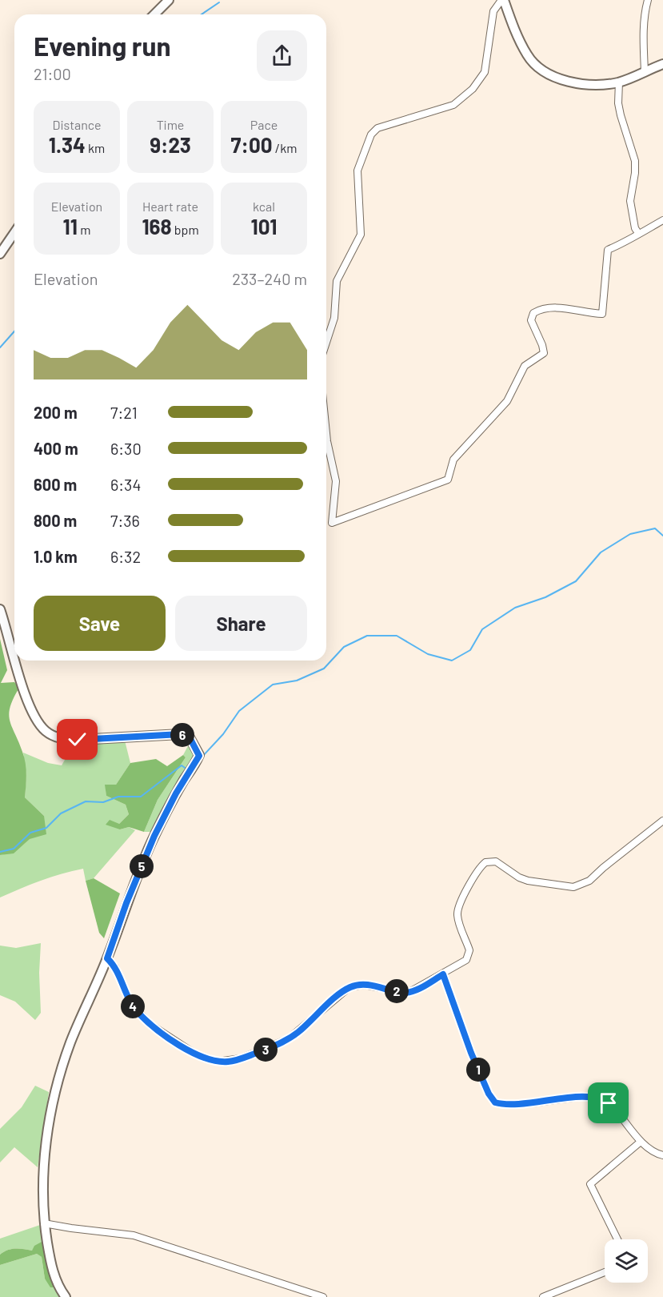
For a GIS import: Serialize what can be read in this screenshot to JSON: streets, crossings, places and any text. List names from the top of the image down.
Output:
{
  "page": {
    "heading": ["Evening run", "21:00"],
    "stats": [
      ["Distance", "1.34 km"],
      ["Time", "9:23"],
      ["Pace", "7:00 /km"],
      ["Elevation", "11 m"],
      ["Heart rate", "168 bpm"],
      ["kcal", "101"]
    ],
    "chart": ["Elevation", "233–240 m"],
    "list": [
      {
        "name": "200 m",
        "note": "7:21"
      },
      {
        "name": "400 m",
        "note": "6:30"
      },
      {
        "name": "600 m",
        "note": "6:34"
      },
      {
        "name": "800 m",
        "note": "7:36"
      },
      {
        "name": "1.0 km",
        "note": "6:32"
      }
    ],
    "buttons": ["Save", "Share"],
    "pins": [
      "6",
      "5",
      "2",
      "4",
      "3",
      "1"
    ]
  }
}
